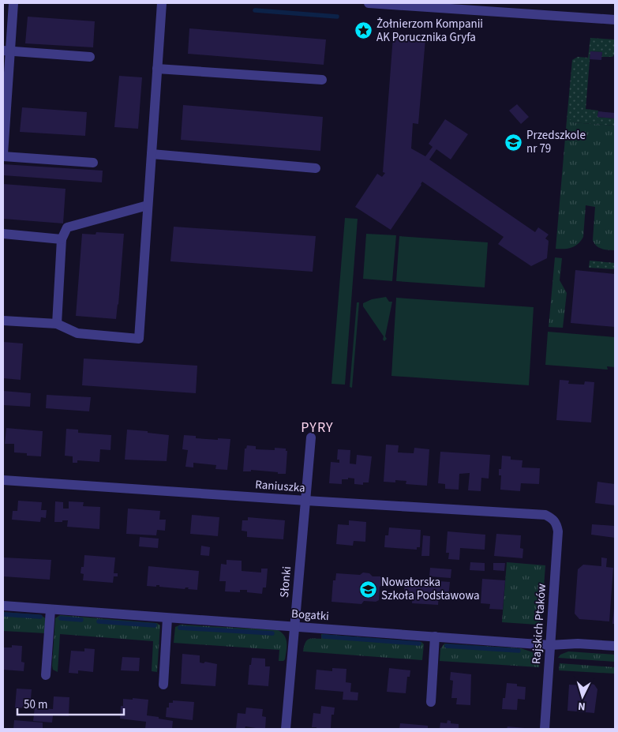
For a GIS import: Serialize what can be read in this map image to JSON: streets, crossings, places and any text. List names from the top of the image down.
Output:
{
  "streets": {
    "street": [
      "Raniuszka",
      "Słonki",
      "Bogatki",
      "Rajskich Ptaków"
    ]
  },
  "crossings": [
    ["Raniuszka", "Słonki"],
    ["Raniuszka", "Rajskich Ptaków"],
    ["Słonki", "Bogatki"],
    ["Bogatki", "Rajskich Ptaków"]
  ],
  "districts": ["PYRY"],
  "places": {
    "place": ["Żołnierzom Kompanii AK Porucznika Gryfa"],
    "school or university": ["Przedszkole nr 79", "Nowatorska Szkoła Podstawowa"]
  },
  "scale_bar": "50 m",
  "north": "bottom"
}
